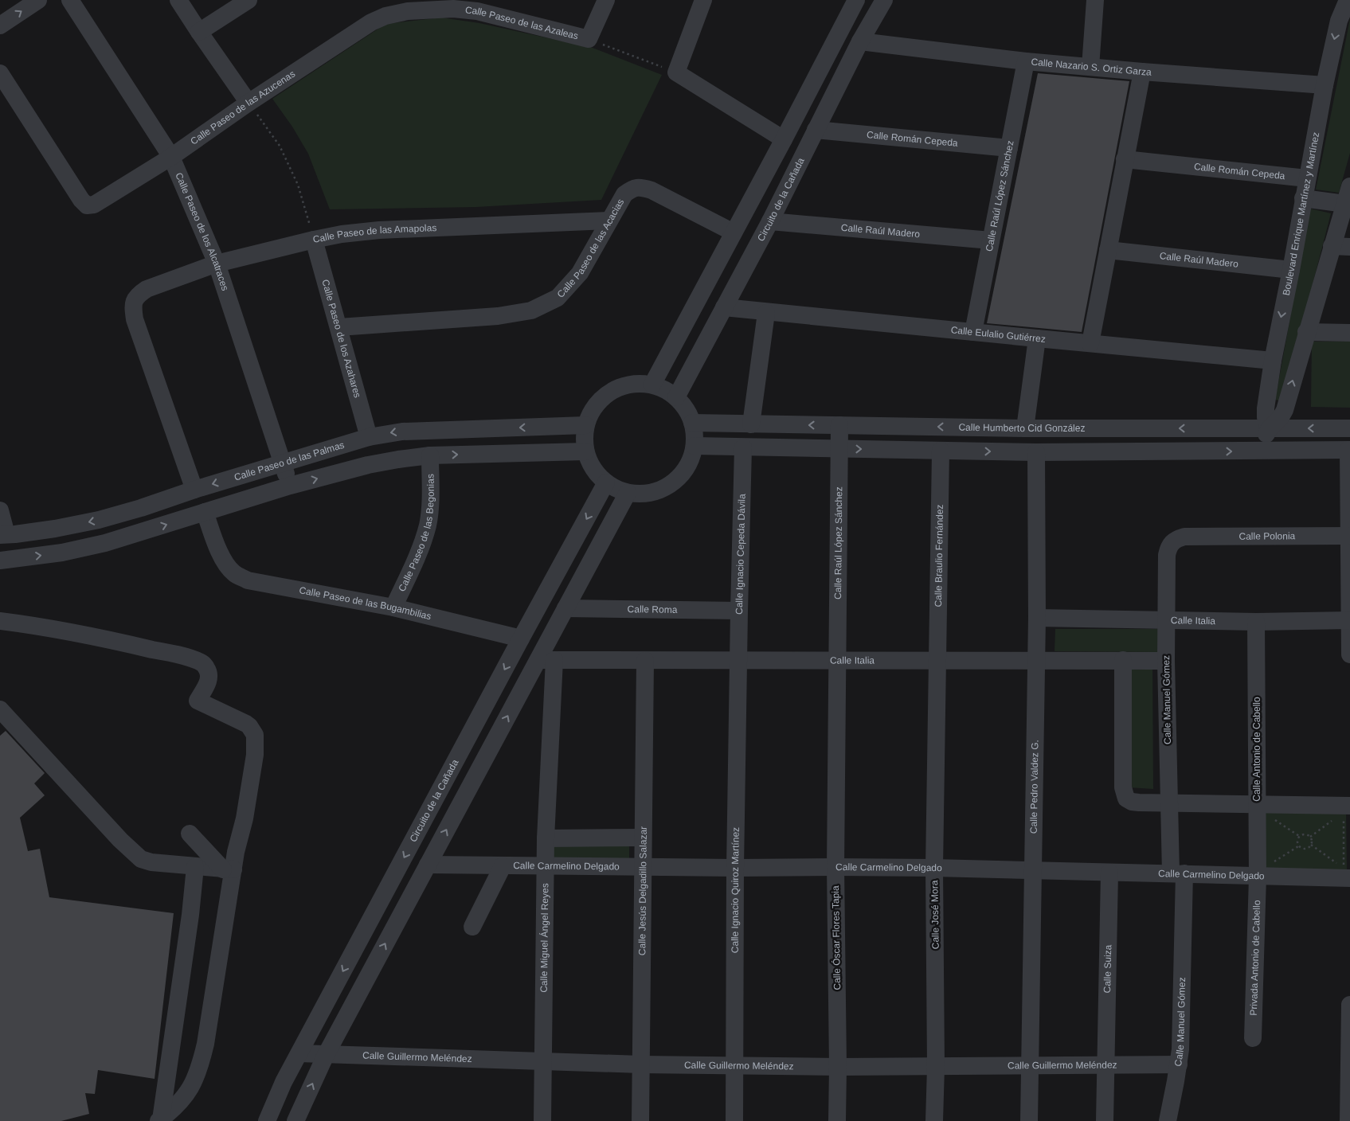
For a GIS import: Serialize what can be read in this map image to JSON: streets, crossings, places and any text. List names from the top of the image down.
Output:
{
  "streets": {
    "street": [
      "Calle Paseo de las Azaleas",
      "Calle Nazario S. Ortiz Garza",
      "Calle Paseo de las Azucenas",
      "Calle Román Cepeda",
      "Calle Raúl López Sánchez",
      "Circuito de la Cañada",
      "Boulevard Enrique Martínez y Martínez",
      "Calle Raúl Madero",
      "Calle Paseo de los Alcatraces",
      "Calle Paseo de las Amapolas",
      "Calle Paseo de las Acacias",
      "Calle Eulalio Gutiérrez",
      "Calle Paseo de los Azahares",
      "Calle Humberto Cid González",
      "Calle Paseo de las Palmas",
      "Calle Paseo de las Begonias",
      "Calle Polonia",
      "Calle Ignacio Cepeda Dávila",
      "Calle Braulio Fernández",
      "Calle Paseo de las Bugambilias",
      "Calle Roma",
      "Calle Italia",
      "Calle Manuel Gómez",
      "Calle Antonio de Cabello",
      "Calle Pedro Valdez G.",
      "Calle Carmelino Delgado",
      "Calle Jesús Delgadillo Salazar",
      "Calle Ignacio Quiroz Martínez",
      "Calle José Mora",
      "Calle Miguel Ángel Reyes",
      "Calle Óscar Flores Tapia",
      "Privada Antonio de Cabello",
      "Calle Suiza",
      "Calle Guillermo Meléndez"
    ]
  },
  "crossings": [
    ["Calle Paseo de las Azaleas", "Calle Paseo de las Azucenas"],
    ["Calle Nazario S. Ortiz Garza", "Calle Raúl López Sánchez"],
    ["Calle Nazario S. Ortiz Garza", "Circuito de la Cañada"],
    ["Calle Nazario S. Ortiz Garza", "Boulevard Enrique Martínez y Martínez"],
    ["Calle Paseo de las Azucenas", "Calle Paseo de los Alcatraces"],
    ["Calle Román Cepeda", "Calle Raúl López Sánchez"],
    ["Calle Román Cepeda", "Circuito de la Cañada"],
    ["Calle Román Cepeda", "Boulevard Enrique Martínez y Martínez"],
    ["Calle Raúl López Sánchez", "Calle Raúl Madero"],
    ["Calle Raúl López Sánchez", "Calle Eulalio Gutiérrez"],
    ["Calle Raúl López Sánchez", "Calle Humberto Cid González"],
    ["Calle Raúl López Sánchez", "Calle Italia"],
    ["Calle Raúl López Sánchez", "Calle Óscar Flores Tapia"],
    ["Circuito de la Cañada", "Calle Raúl Madero"],
    ["Circuito de la Cañada", "Calle Eulalio Gutiérrez"],
    ["Circuito de la Cañada", "Calle Humberto Cid González"],
    ["Circuito de la Cañada", "Calle Paseo de las Palmas"],
    ["Circuito de la Cañada", "Calle Paseo de las Bugambilias"],
    ["Circuito de la Cañada", "Calle Guillermo Meléndez"],
    ["Boulevard Enrique Martínez y Martínez", "Calle Raúl Madero"],
    ["Boulevard Enrique Martínez y Martínez", "Calle Eulalio Gutiérrez"],
    ["Boulevard Enrique Martínez y Martínez", "Calle Humberto Cid González"],
    ["Calle Paseo de los Alcatraces", "Calle Paseo de las Amapolas"],
    ["Calle Paseo de los Alcatraces", "Calle Paseo de las Palmas"],
    ["Calle Paseo de las Amapolas", "Calle Paseo de las Acacias"],
    ["Calle Paseo de las Amapolas", "Calle Paseo de los Azahares"],
    ["Calle Paseo de las Amapolas", "Calle Paseo de las Palmas"],
    ["Calle Paseo de las Acacias", "Calle Paseo de los Azahares"],
    ["Calle Paseo de los Azahares", "Calle Paseo de las Palmas"],
    ["Calle Humberto Cid González", "Calle Paseo de las Palmas"],
    ["Calle Paseo de las Begonias", "Calle Paseo de las Bugambilias"],
    ["Calle Polonia", "Calle Manuel Gómez"],
    ["Calle Ignacio Cepeda Dávila", "Calle Roma"],
    ["Calle Ignacio Cepeda Dávila", "Calle Italia"],
    ["Calle Ignacio Cepeda Dávila", "Calle Ignacio Quiroz Martínez"],
    ["Calle Braulio Fernández", "Calle Italia"],
    ["Calle Braulio Fernández", "Calle José Mora"],
    ["Calle Italia", "Calle Manuel Gómez"],
    ["Calle Italia", "Calle Antonio de Cabello"],
    ["Calle Italia", "Calle Pedro Valdez G."],
    ["Calle Italia", "Calle Jesús Delgadillo Salazar"],
    ["Calle Italia", "Calle Ignacio Quiroz Martínez"],
    ["Calle Italia", "Calle José Mora"],
    ["Calle Italia", "Calle Miguel Ángel Reyes"],
    ["Calle Italia", "Calle Óscar Flores Tapia"],
    ["Calle Manuel Gómez", "Calle Carmelino Delgado"],
    ["Calle Manuel Gómez", "Calle Guillermo Meléndez"],
    ["Calle Antonio de Cabello", "Calle Carmelino Delgado"],
    ["Calle Antonio de Cabello", "Privada Antonio de Cabello"],
    ["Calle Pedro Valdez G.", "Calle Carmelino Delgado"],
    ["Calle Pedro Valdez G.", "Calle Guillermo Meléndez"],
    ["Calle Carmelino Delgado", "Calle Jesús Delgadillo Salazar"],
    ["Calle Carmelino Delgado", "Calle Ignacio Quiroz Martínez"],
    ["Calle Carmelino Delgado", "Calle José Mora"],
    ["Calle Carmelino Delgado", "Calle Miguel Ángel Reyes"],
    ["Calle Carmelino Delgado", "Calle Óscar Flores Tapia"],
    ["Calle Carmelino Delgado", "Privada Antonio de Cabello"],
    ["Calle Carmelino Delgado", "Calle Suiza"],
    ["Calle Jesús Delgadillo Salazar", "Calle Guillermo Meléndez"],
    ["Calle Ignacio Quiroz Martínez", "Calle Guillermo Meléndez"],
    ["Calle José Mora", "Calle Guillermo Meléndez"],
    ["Calle Miguel Ángel Reyes", "Calle Guillermo Meléndez"],
    ["Calle Óscar Flores Tapia", "Calle Guillermo Meléndez"],
    ["Calle Suiza", "Calle Guillermo Meléndez"]
  ]
}
